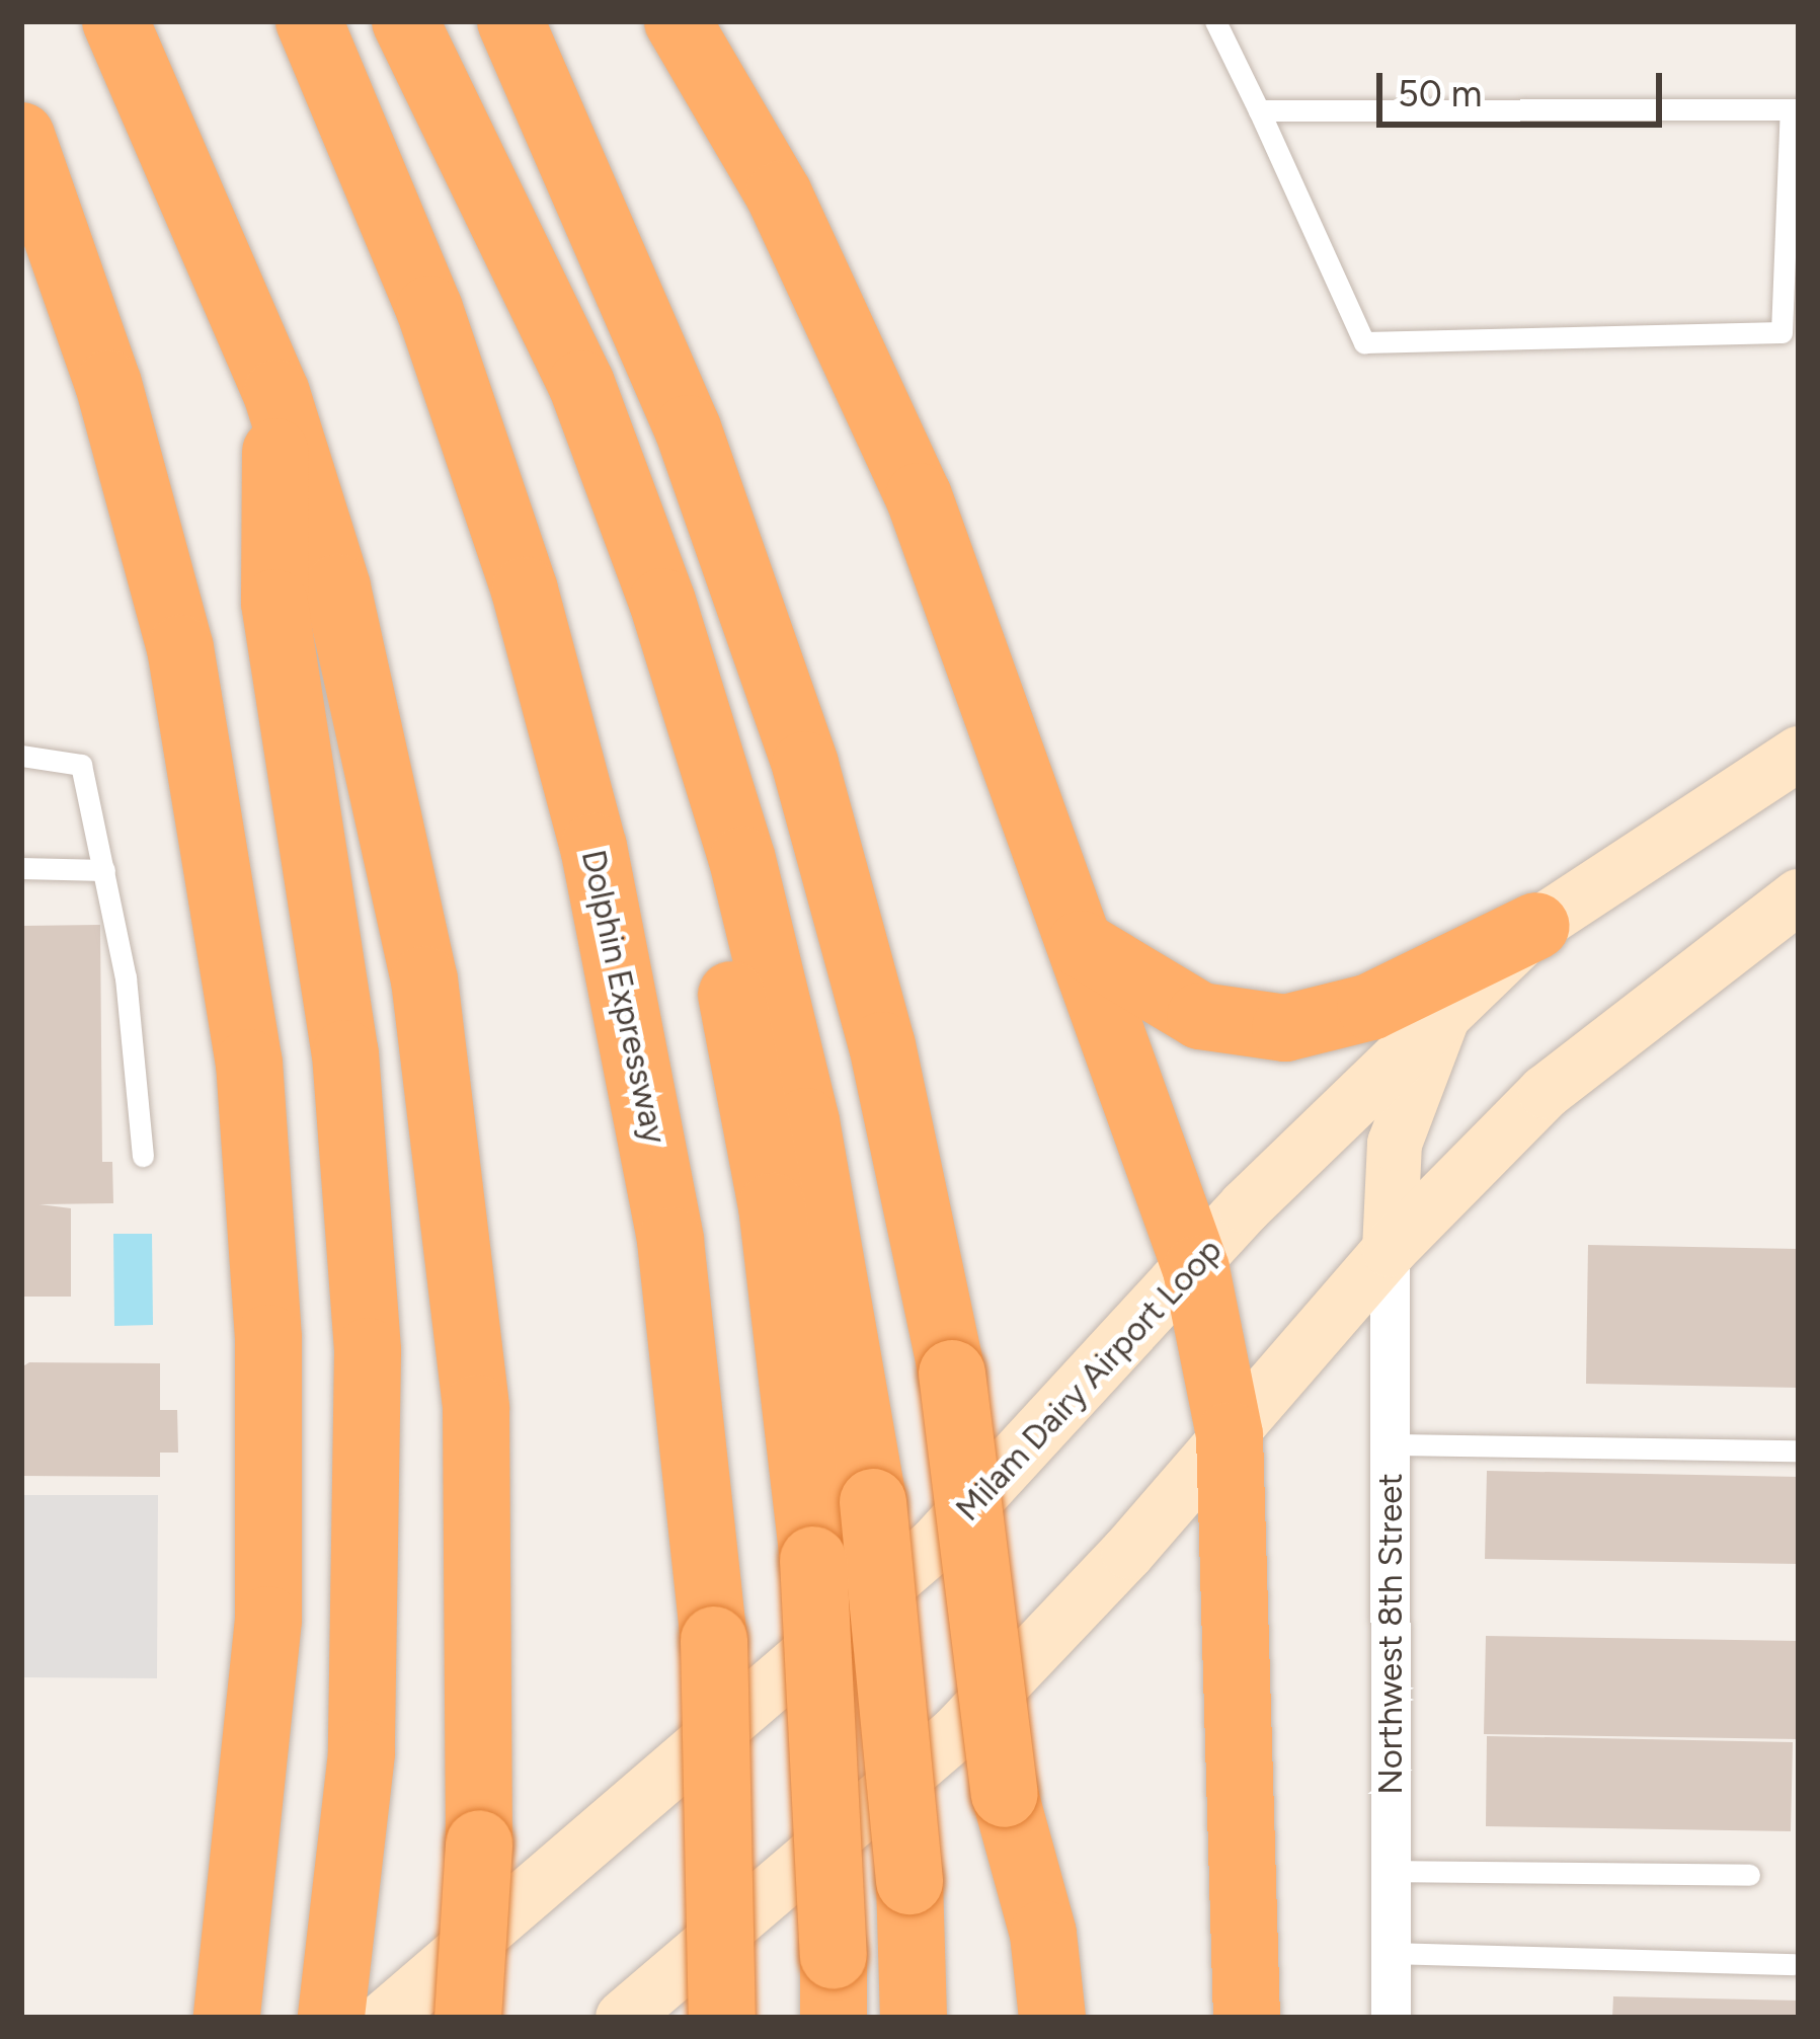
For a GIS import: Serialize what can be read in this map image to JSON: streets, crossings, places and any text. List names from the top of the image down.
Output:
{
  "streets": {
    "highway": ["Dolphin Expressway"],
    "main road": ["Milam Dairy Airport Loop"],
    "street": ["Northwest 8th Street"]
  },
  "scale_bar": "50 m"
}
